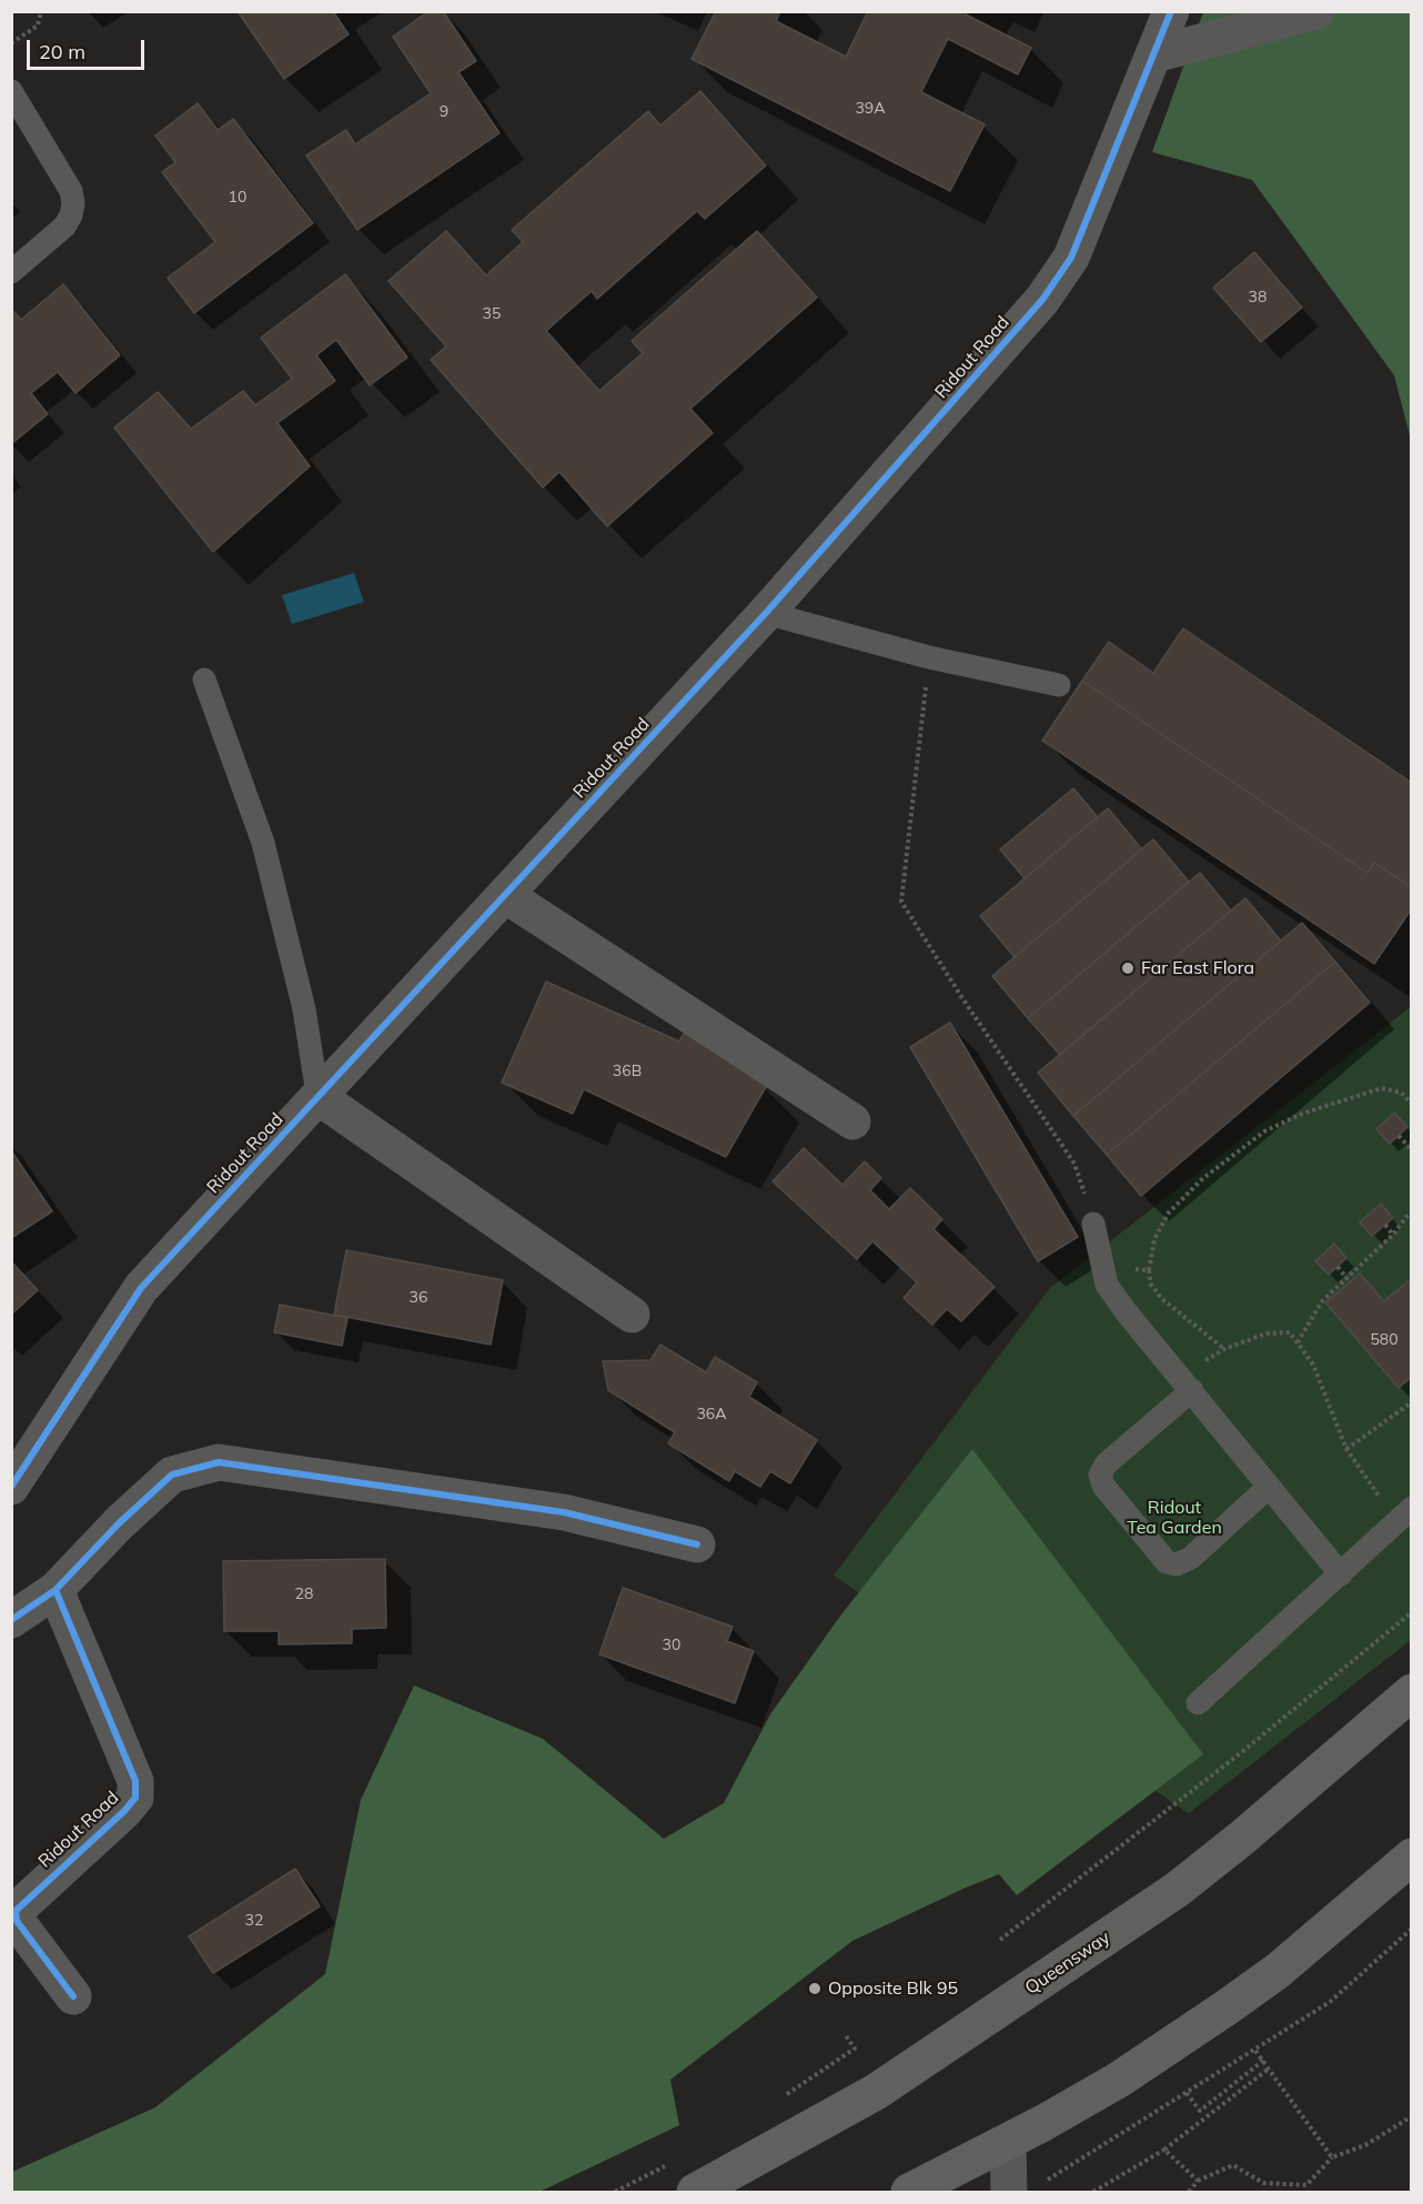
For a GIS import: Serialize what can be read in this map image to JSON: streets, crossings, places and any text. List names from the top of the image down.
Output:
{
  "streets": {
    "highway": ["Queensway"],
    "street": ["Ridout Road"]
  },
  "parks": ["Ridout Tea Garden"],
  "places": ["Far East Flora", "Opposite Blk 95"],
  "house_numbers": [
    "39A",
    "9",
    "10",
    "38",
    "35",
    "36B",
    "36",
    "580",
    "36A",
    "28",
    "30",
    "32"
  ],
  "scale_bar": "20 m"
}
